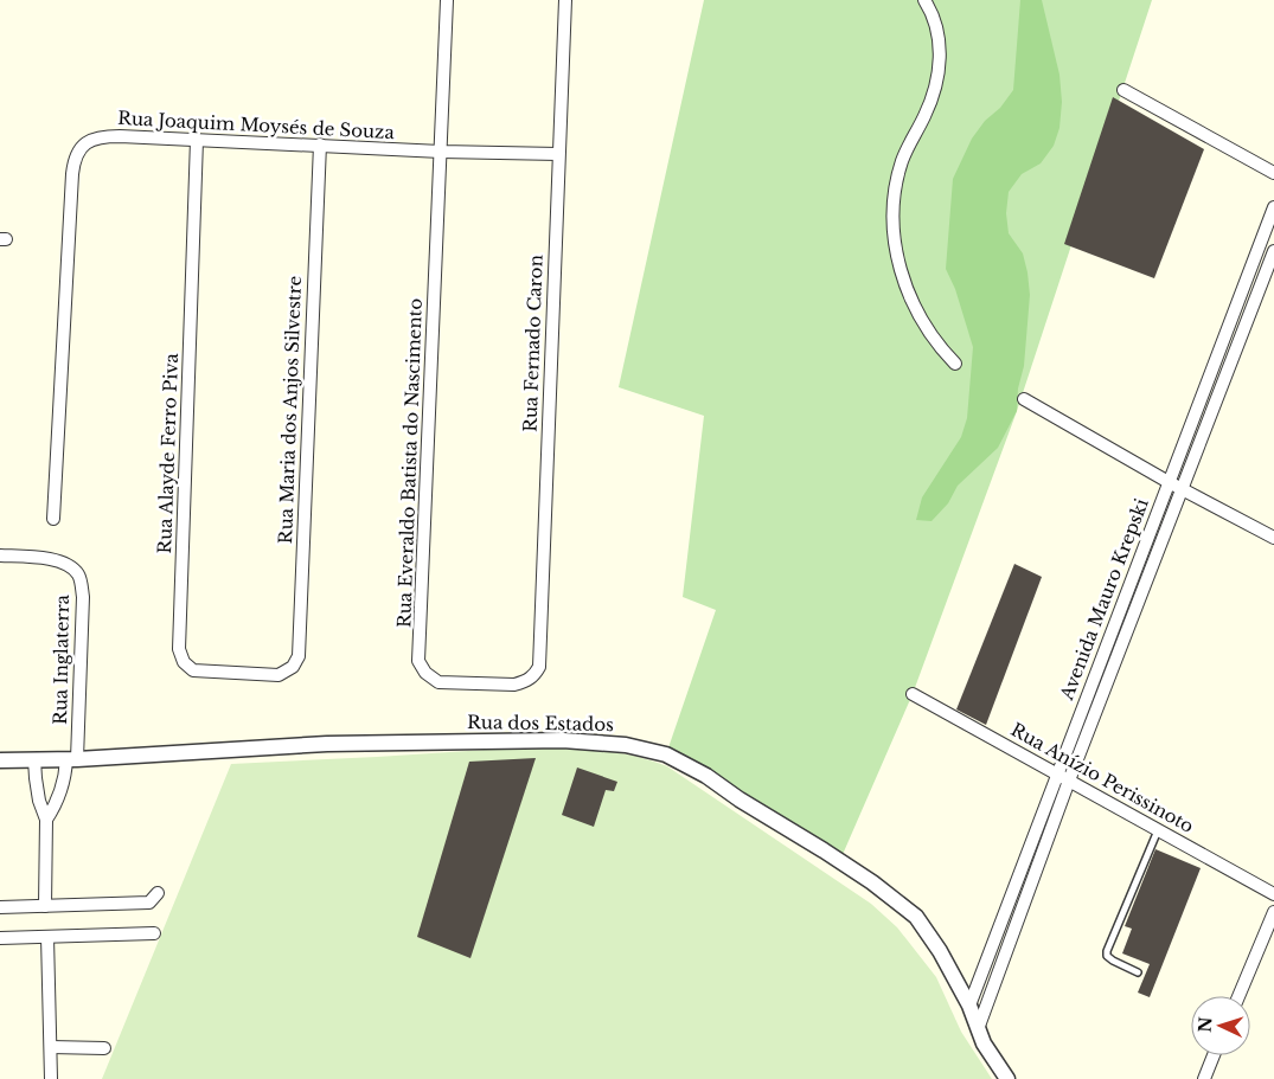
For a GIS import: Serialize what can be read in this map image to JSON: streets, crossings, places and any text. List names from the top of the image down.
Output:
{
  "streets": {
    "street": [
      "Rua Joaquim Moysés de Souza",
      "Rua Fernado Caron",
      "Rua Maria dos Anjos Silvestre",
      "Rua Alayde Ferro Piva",
      "Rua Everaldo Batista do Nascimento",
      "Avenida Mauro Krepski",
      "Rua Inglaterra",
      "Rua dos Estados",
      "Rua Anízio Perissinoto"
    ]
  },
  "crossings": [
    ["Rua Joaquim Moysés de Souza", "Rua Fernado Caron"],
    ["Rua Joaquim Moysés de Souza", "Rua Maria dos Anjos Silvestre"],
    ["Rua Joaquim Moysés de Souza", "Rua Alayde Ferro Piva"],
    ["Rua Joaquim Moysés de Souza", "Rua Everaldo Batista do Nascimento"],
    ["Rua Fernado Caron", "Rua Everaldo Batista do Nascimento"],
    ["Rua Maria dos Anjos Silvestre", "Rua Alayde Ferro Piva"],
    ["Avenida Mauro Krepski", "Rua dos Estados"],
    ["Avenida Mauro Krepski", "Rua Anízio Perissinoto"],
    ["Rua Inglaterra", "Rua dos Estados"]
  ],
  "north": "left"
}
